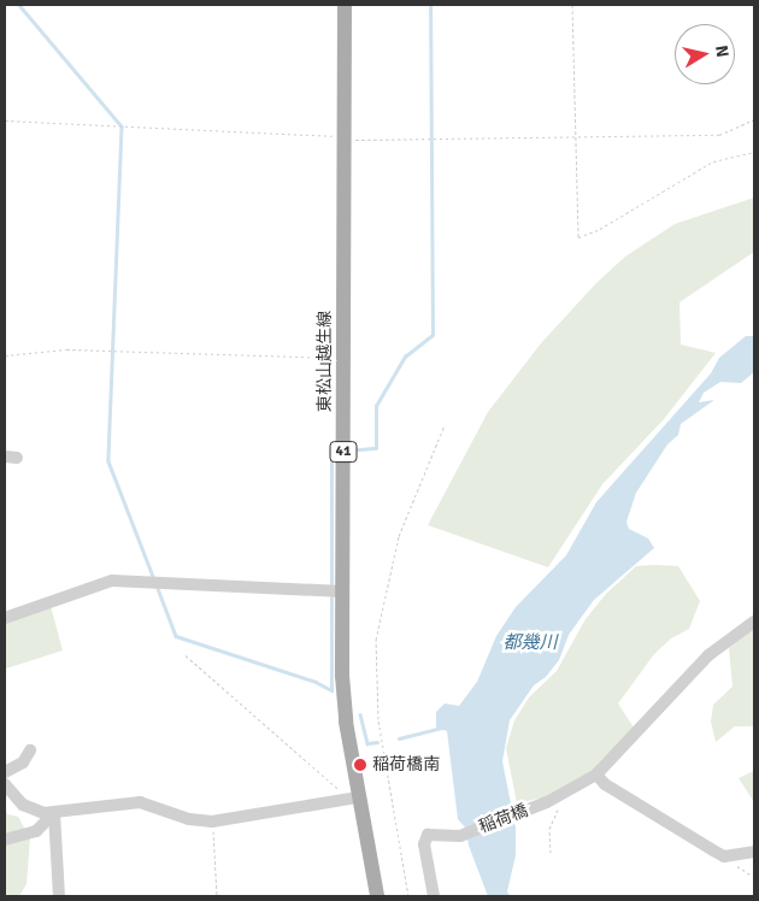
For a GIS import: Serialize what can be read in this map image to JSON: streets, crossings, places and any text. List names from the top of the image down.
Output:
{
  "streets": {
    "main road": ["東松山越生線", "41"],
    "street": ["稲荷橋"]
  },
  "water": ["都幾川"],
  "places": ["稲荷橋南"],
  "north": "right"
}
